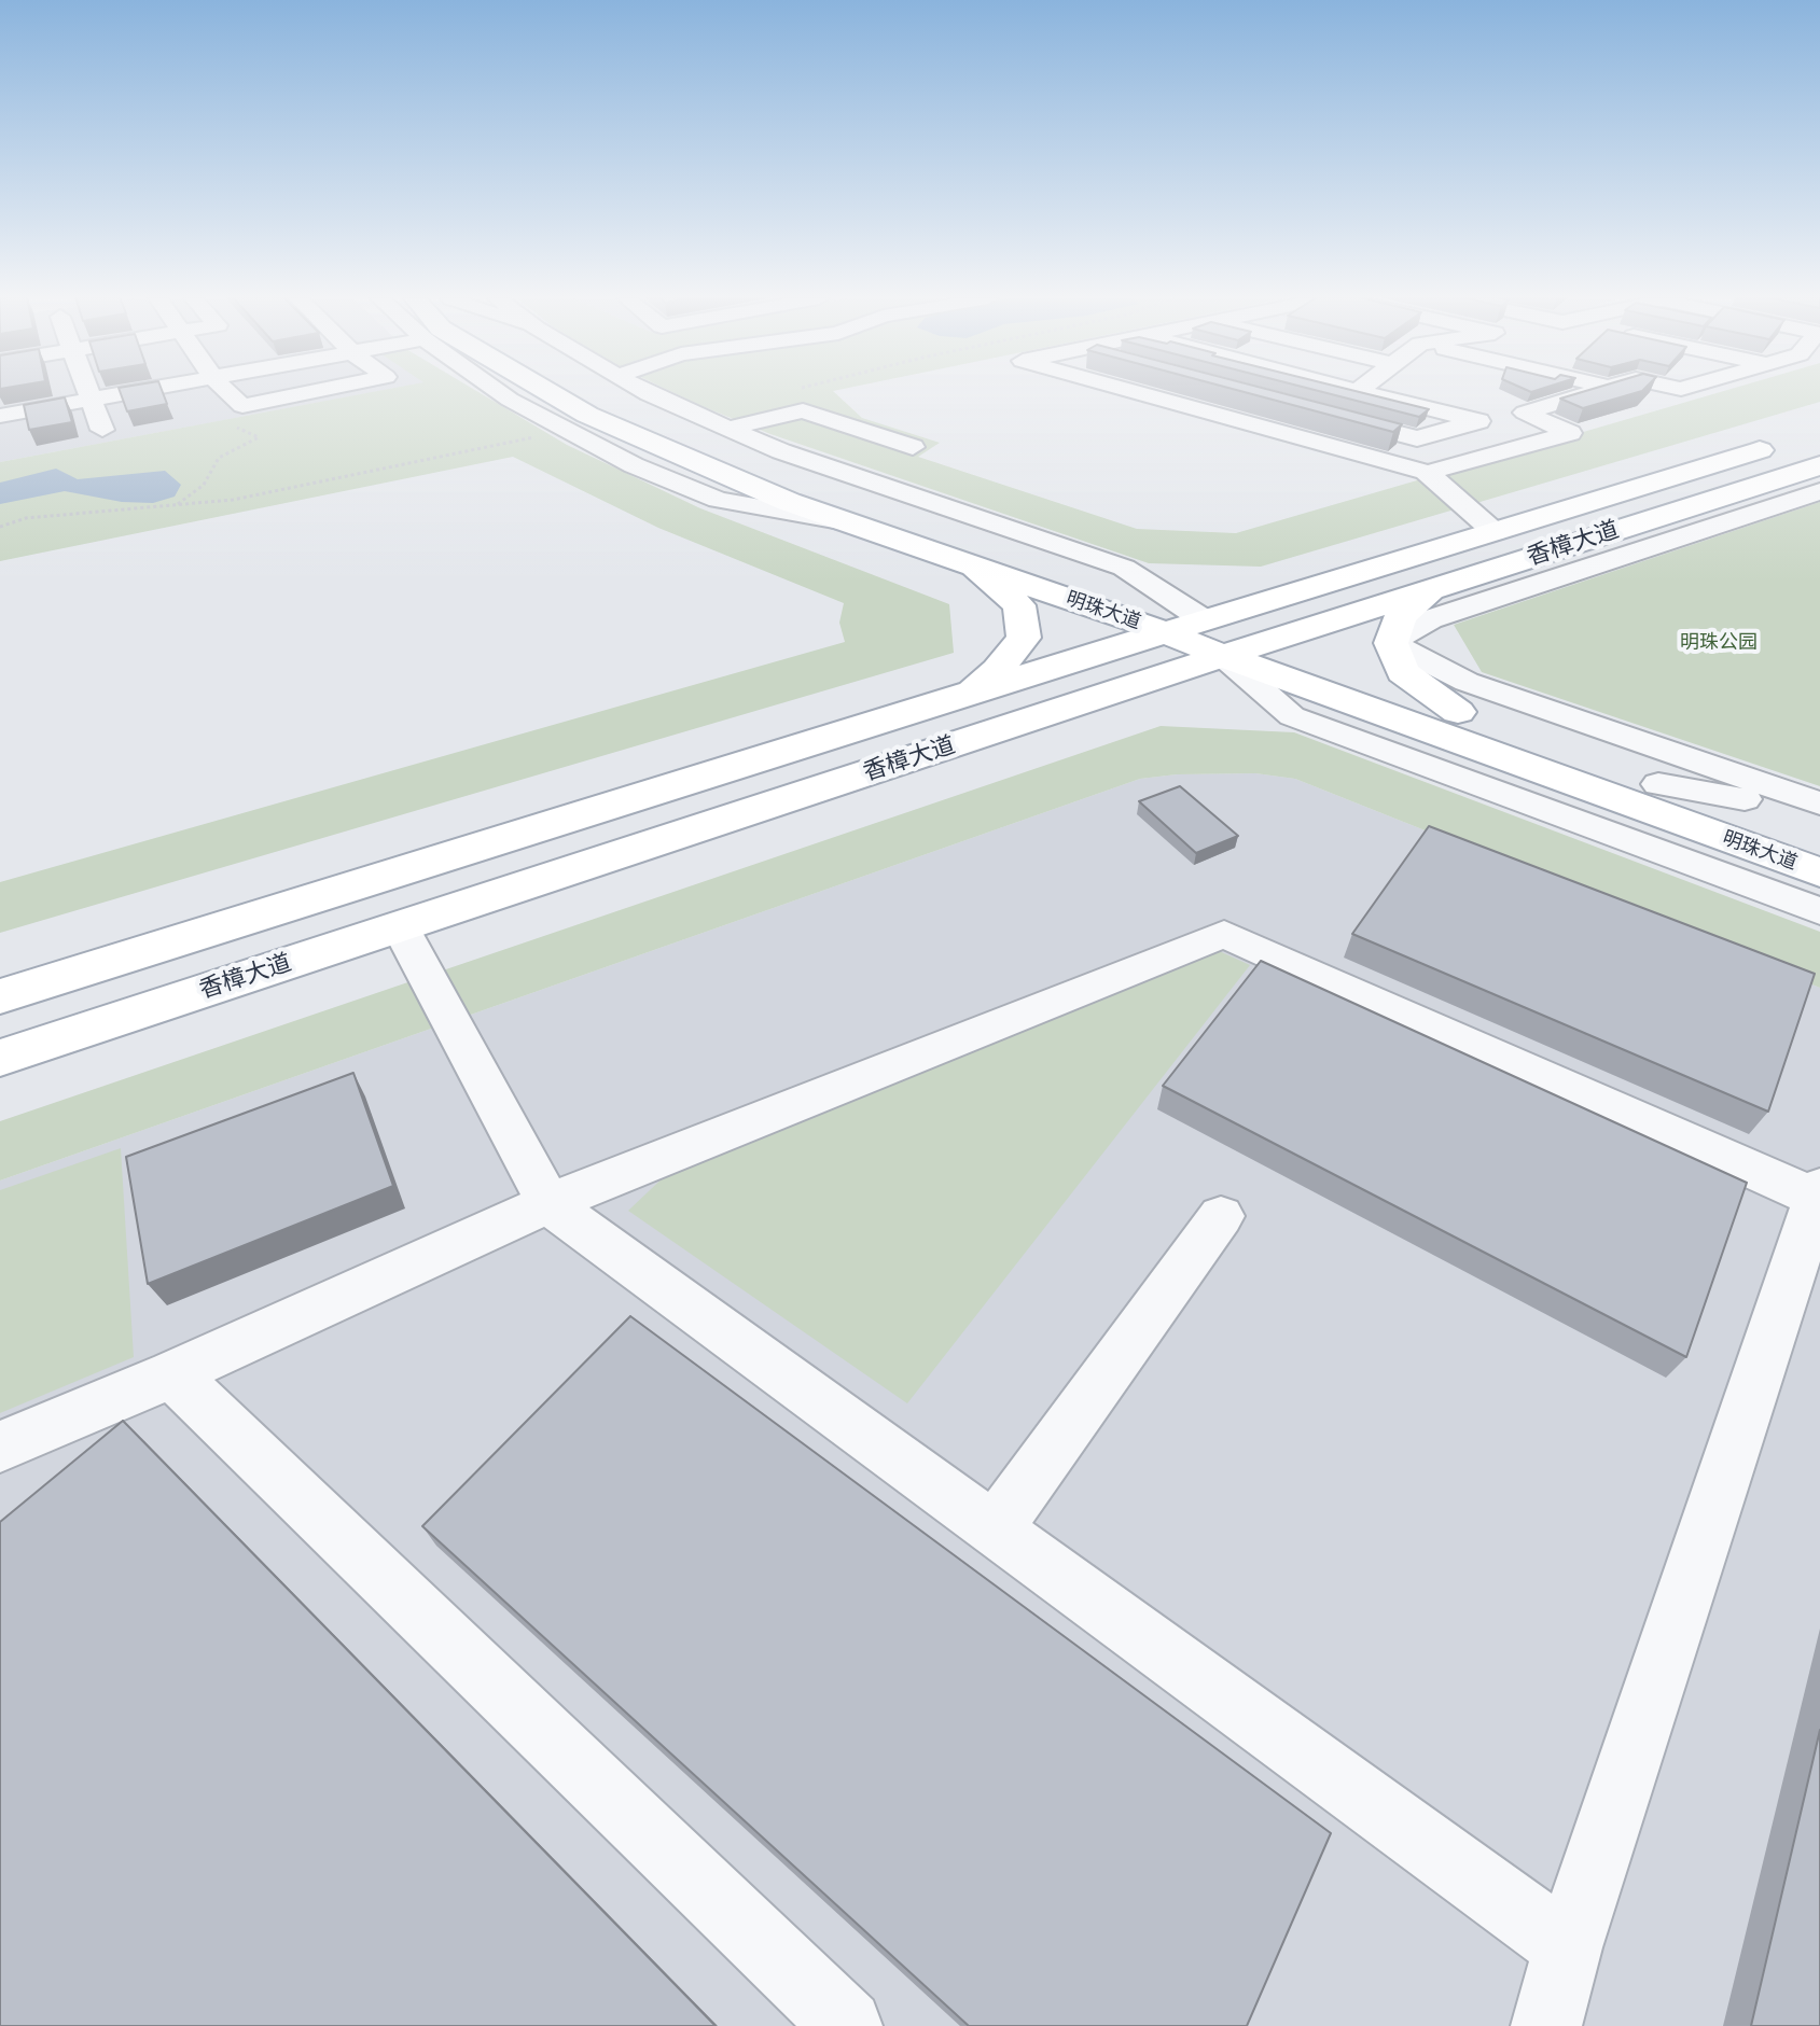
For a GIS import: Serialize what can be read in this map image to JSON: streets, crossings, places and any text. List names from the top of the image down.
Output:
{
  "streets": {
    "main road": ["香樟大道", "明珠大道"]
  },
  "crossings": [
    ["香樟大道", "明珠大道"]
  ],
  "parks": ["明珠公园"]
}
